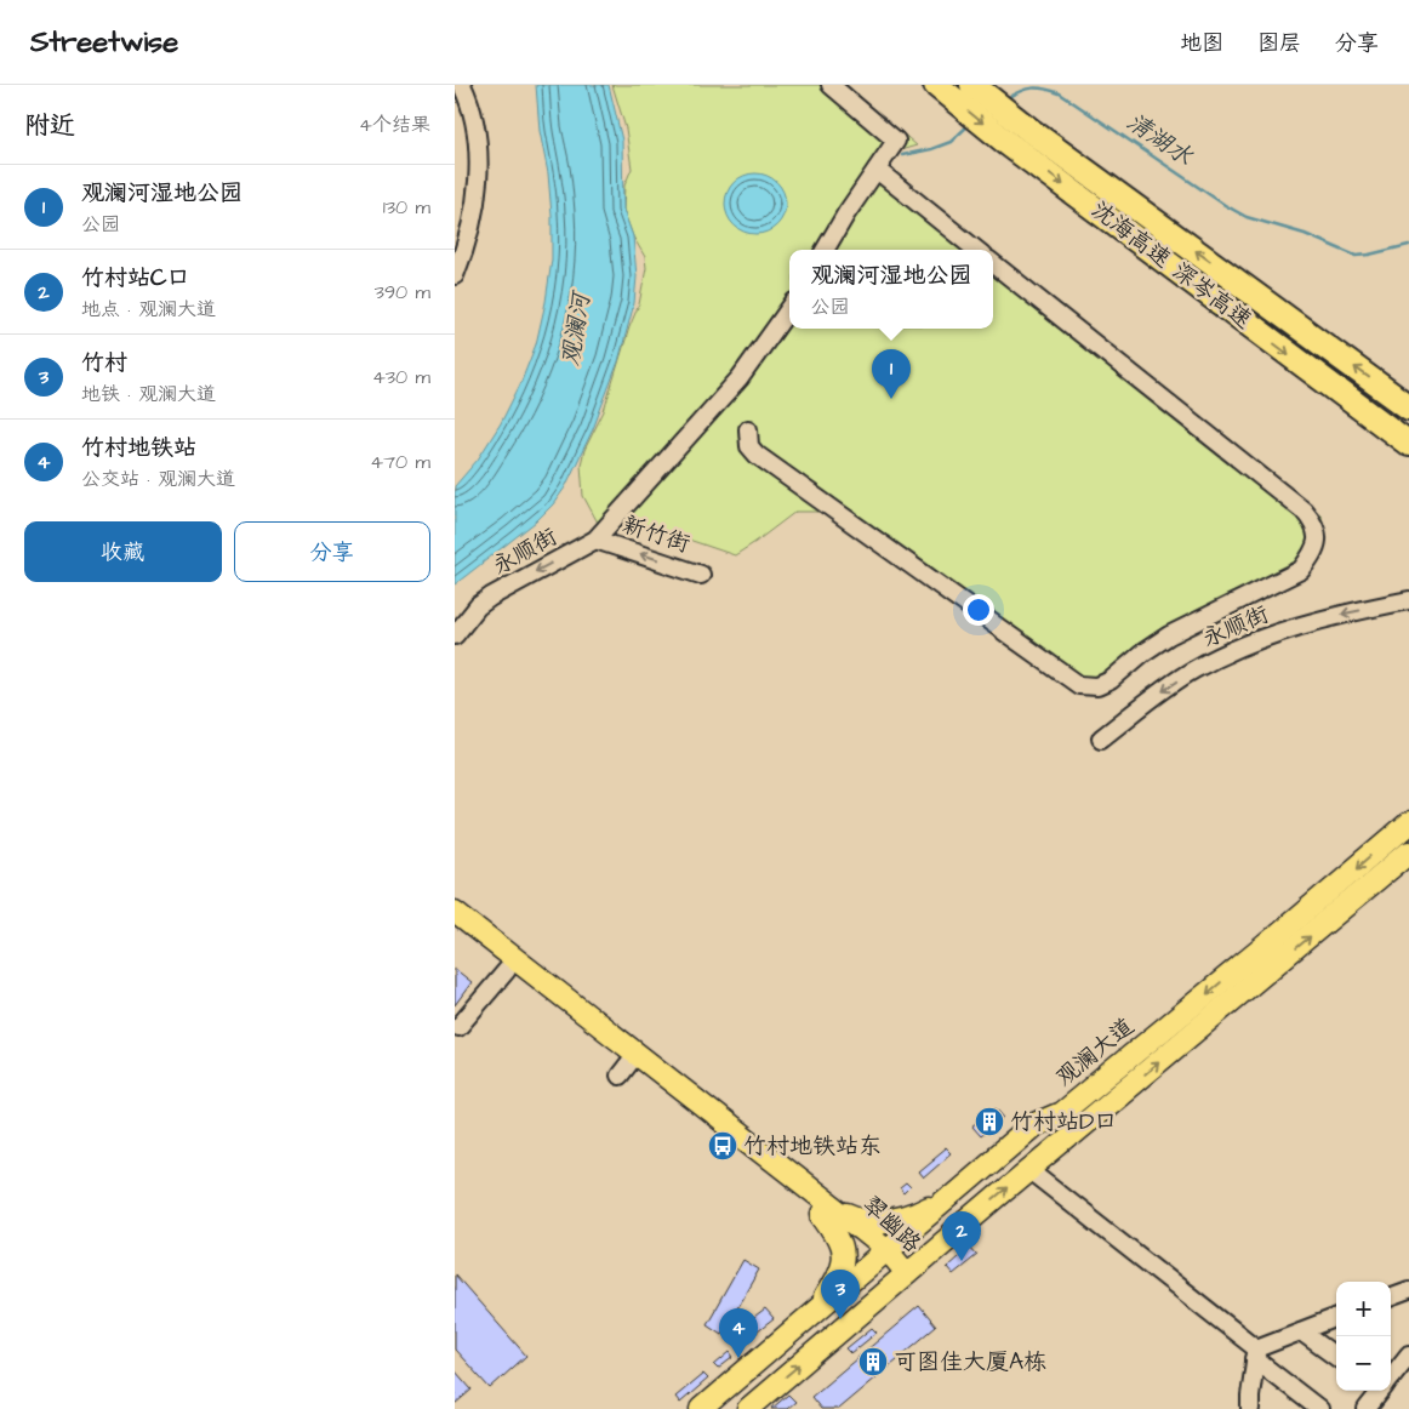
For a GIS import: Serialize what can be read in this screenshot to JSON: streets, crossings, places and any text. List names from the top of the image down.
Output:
{
  "streets": {
    "highway": ["沈海高速 深岑高速"],
    "main road": ["观澜大道", "翠幽路"],
    "street": ["新竹街", "永顺街"]
  },
  "crossings": [
    ["新竹街", "永顺街"],
    ["观澜大道", "翠幽路"]
  ],
  "one_way": ["新竹街", "永顺街"],
  "water": ["清湖水", "观澜河"],
  "places": {
    "building": ["竹村站D口", "可图佳大厦A栋"],
    "bus stop": ["竹村地铁站东"]
  },
  "page": {
    "header": "Streetwise",
    "nav": ["地图", "图层", "分享"],
    "heading": ["附近", "4个结果"],
    "list": [
      {
        "mark": "1",
        "name": "观澜河湿地公园",
        "note": "公园",
        "value": "130 m"
      },
      {
        "mark": "2",
        "name": "竹村站C口",
        "note": "地点 · 观澜大道",
        "value": "390 m"
      },
      {
        "mark": "3",
        "name": "竹村",
        "note": "地铁 · 观澜大道",
        "value": "430 m"
      },
      {
        "mark": "4",
        "name": "竹村地铁站",
        "note": "公交站 · 观澜大道",
        "value": "470 m"
      }
    ],
    "popup": ["观澜河湿地公园", "公园"],
    "pins": [
      "1",
      "2",
      "3",
      "4"
    ],
    "buttons": ["收藏", "分享"],
    "map_buttons": ["+", "−"]
  }
}
